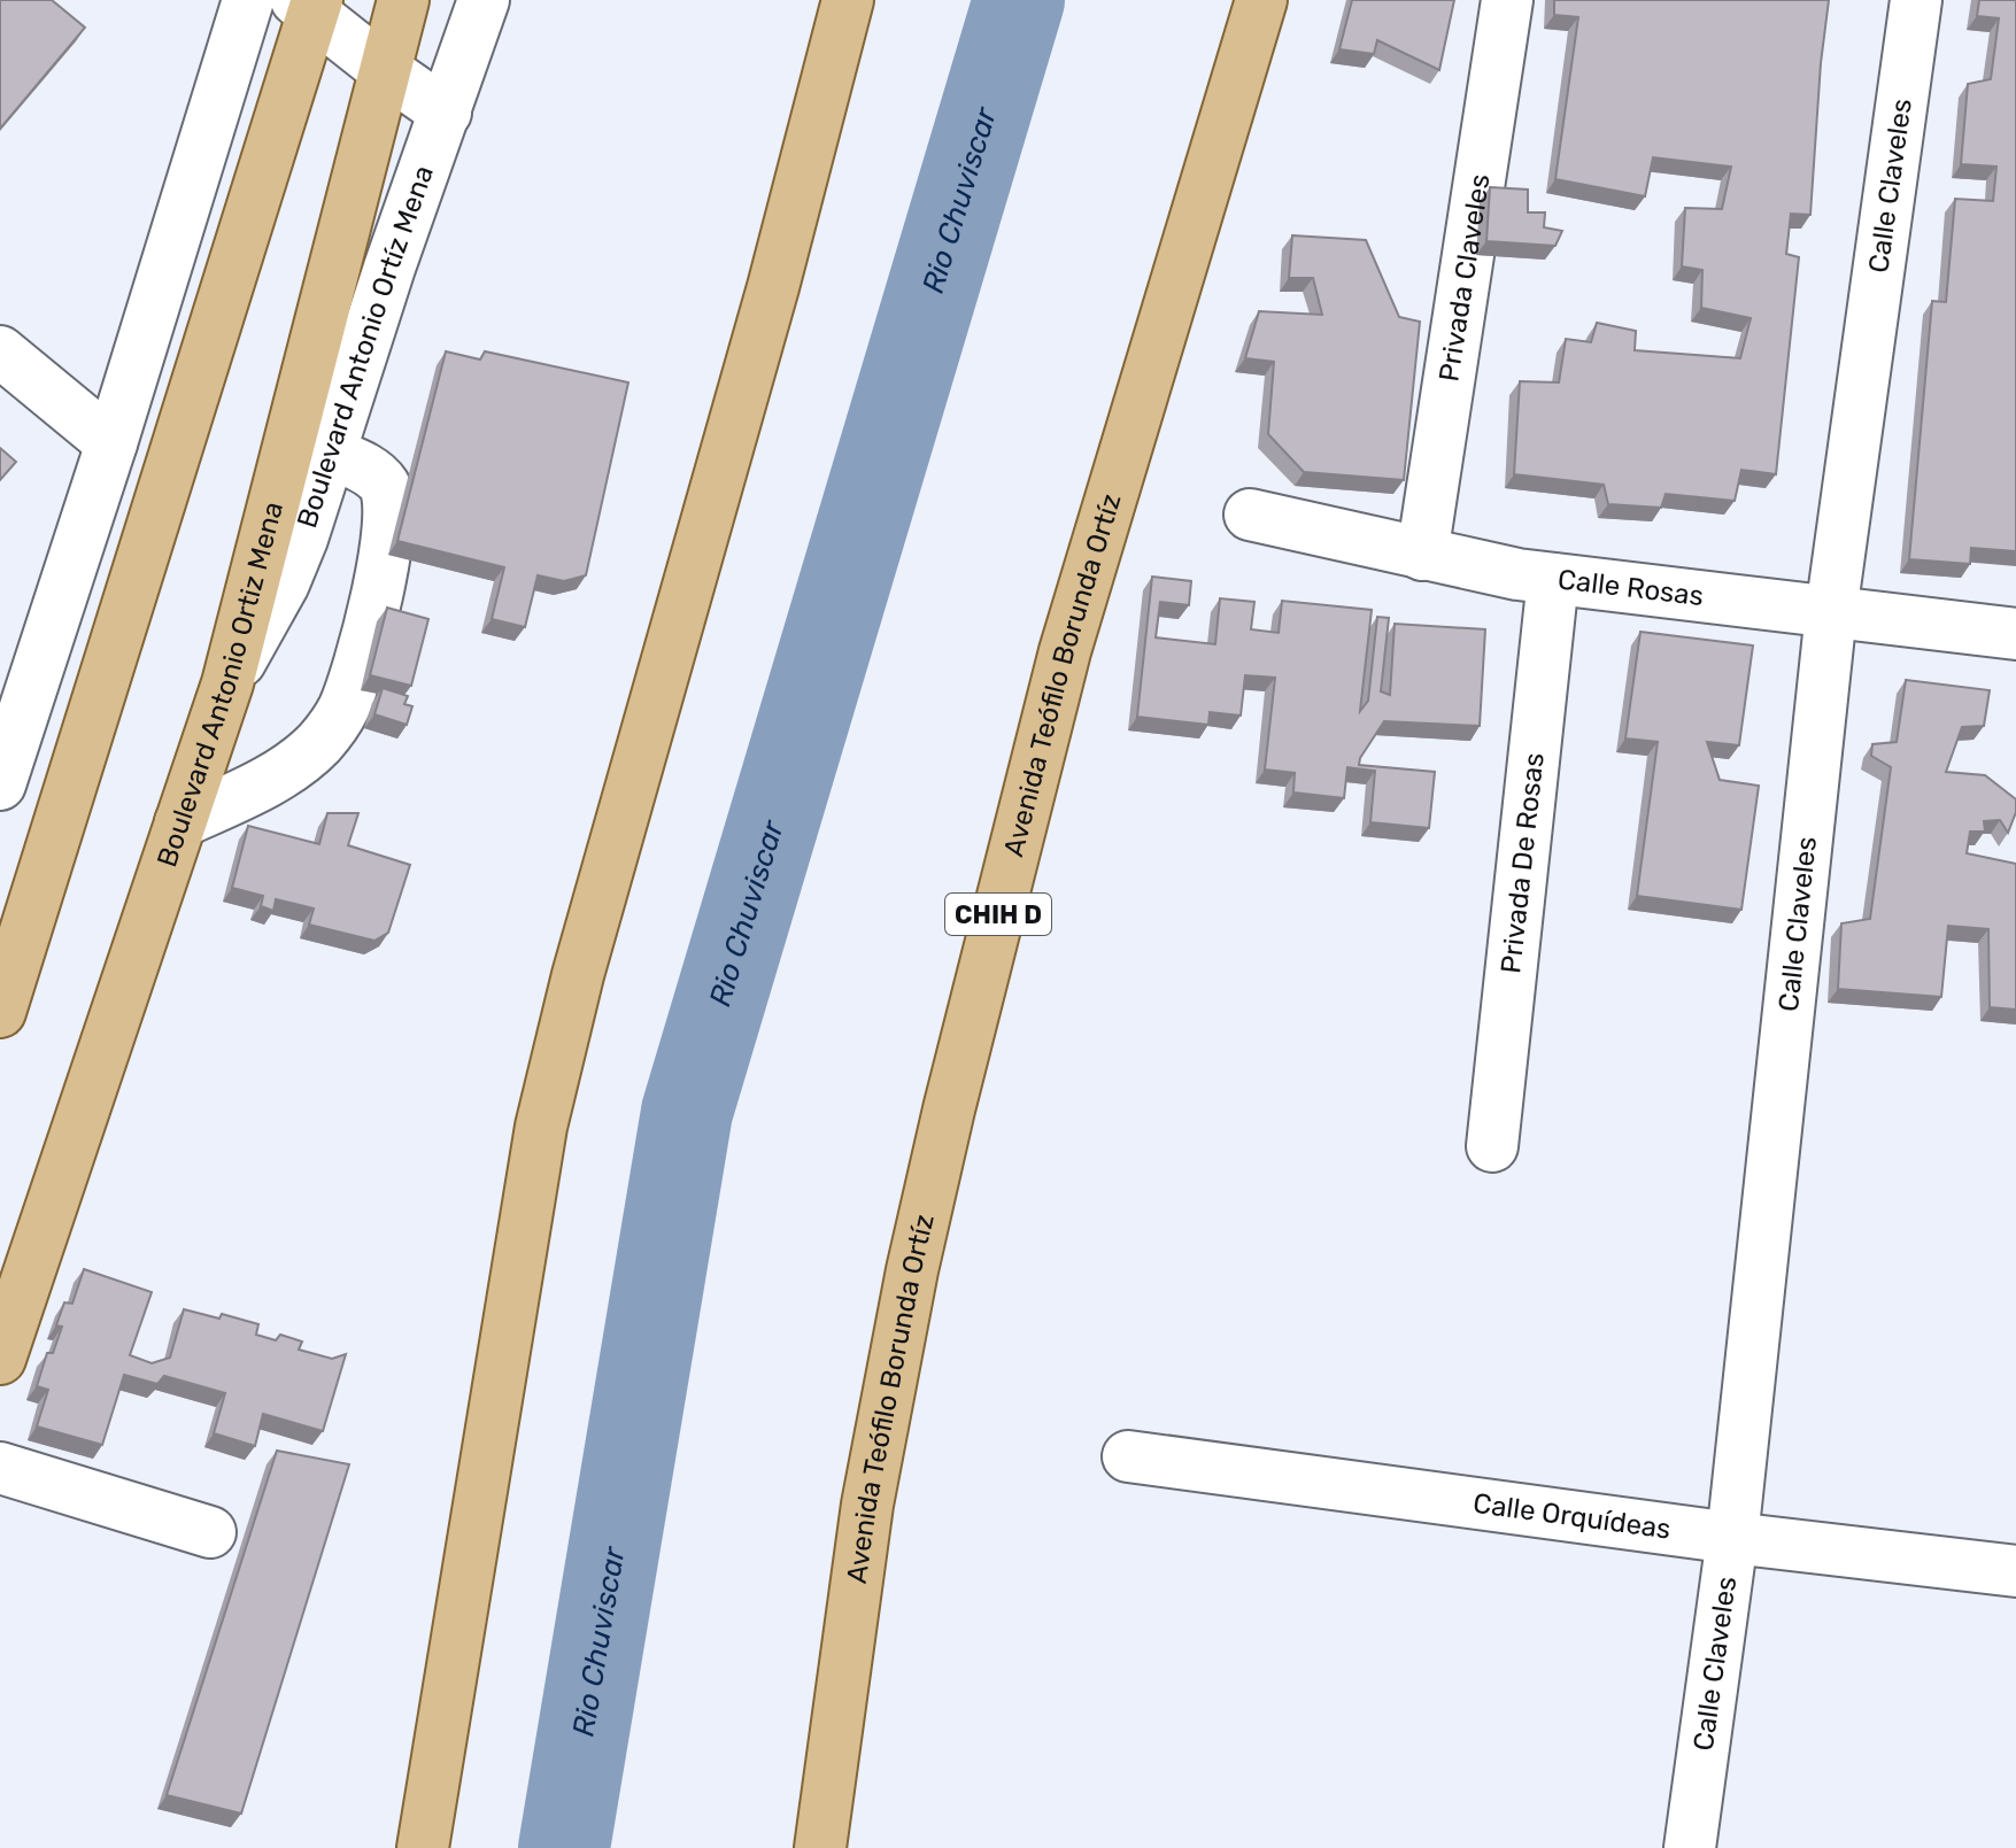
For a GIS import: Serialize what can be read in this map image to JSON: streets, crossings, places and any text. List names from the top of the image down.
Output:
{
  "streets": {
    "main road": ["Avenida Teófilo Borunda Ortíz", "Boulevard Antonio Ortiz Mena", "CHIH D"],
    "street": [
      "Calle Claveles",
      "Privada Claveles",
      "Boulevard Antonio Ortíz Mena",
      "Calle Rosas",
      "Privada De Rosas",
      "Calle Orquídeas"
    ]
  },
  "crossings": [
    ["Calle Claveles", "Calle Rosas"],
    ["Calle Claveles", "Calle Orquídeas"],
    ["Privada Claveles", "Calle Rosas"],
    ["Boulevard Antonio Ortíz Mena", "Boulevard Antonio Ortiz Mena"],
    ["Calle Rosas", "Privada De Rosas"]
  ],
  "water": ["Rio Chuviscar"]
}
